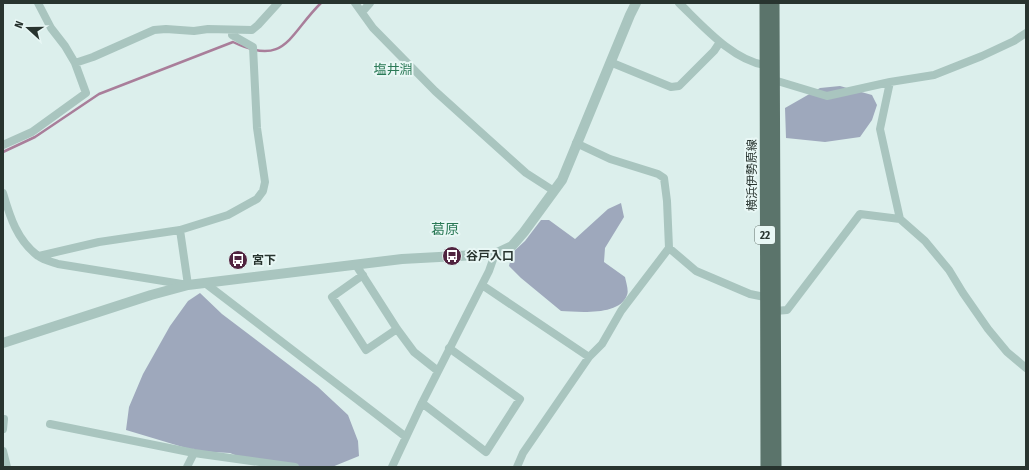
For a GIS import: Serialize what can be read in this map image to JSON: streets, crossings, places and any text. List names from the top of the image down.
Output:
{
  "streets": {
    "main road": ["横浜伊勢原線", "22"]
  },
  "districts": ["塩井淵", "葛原"],
  "places": {
    "bus stop": ["谷戸入口", "宮下"]
  },
  "north": "left"
}
